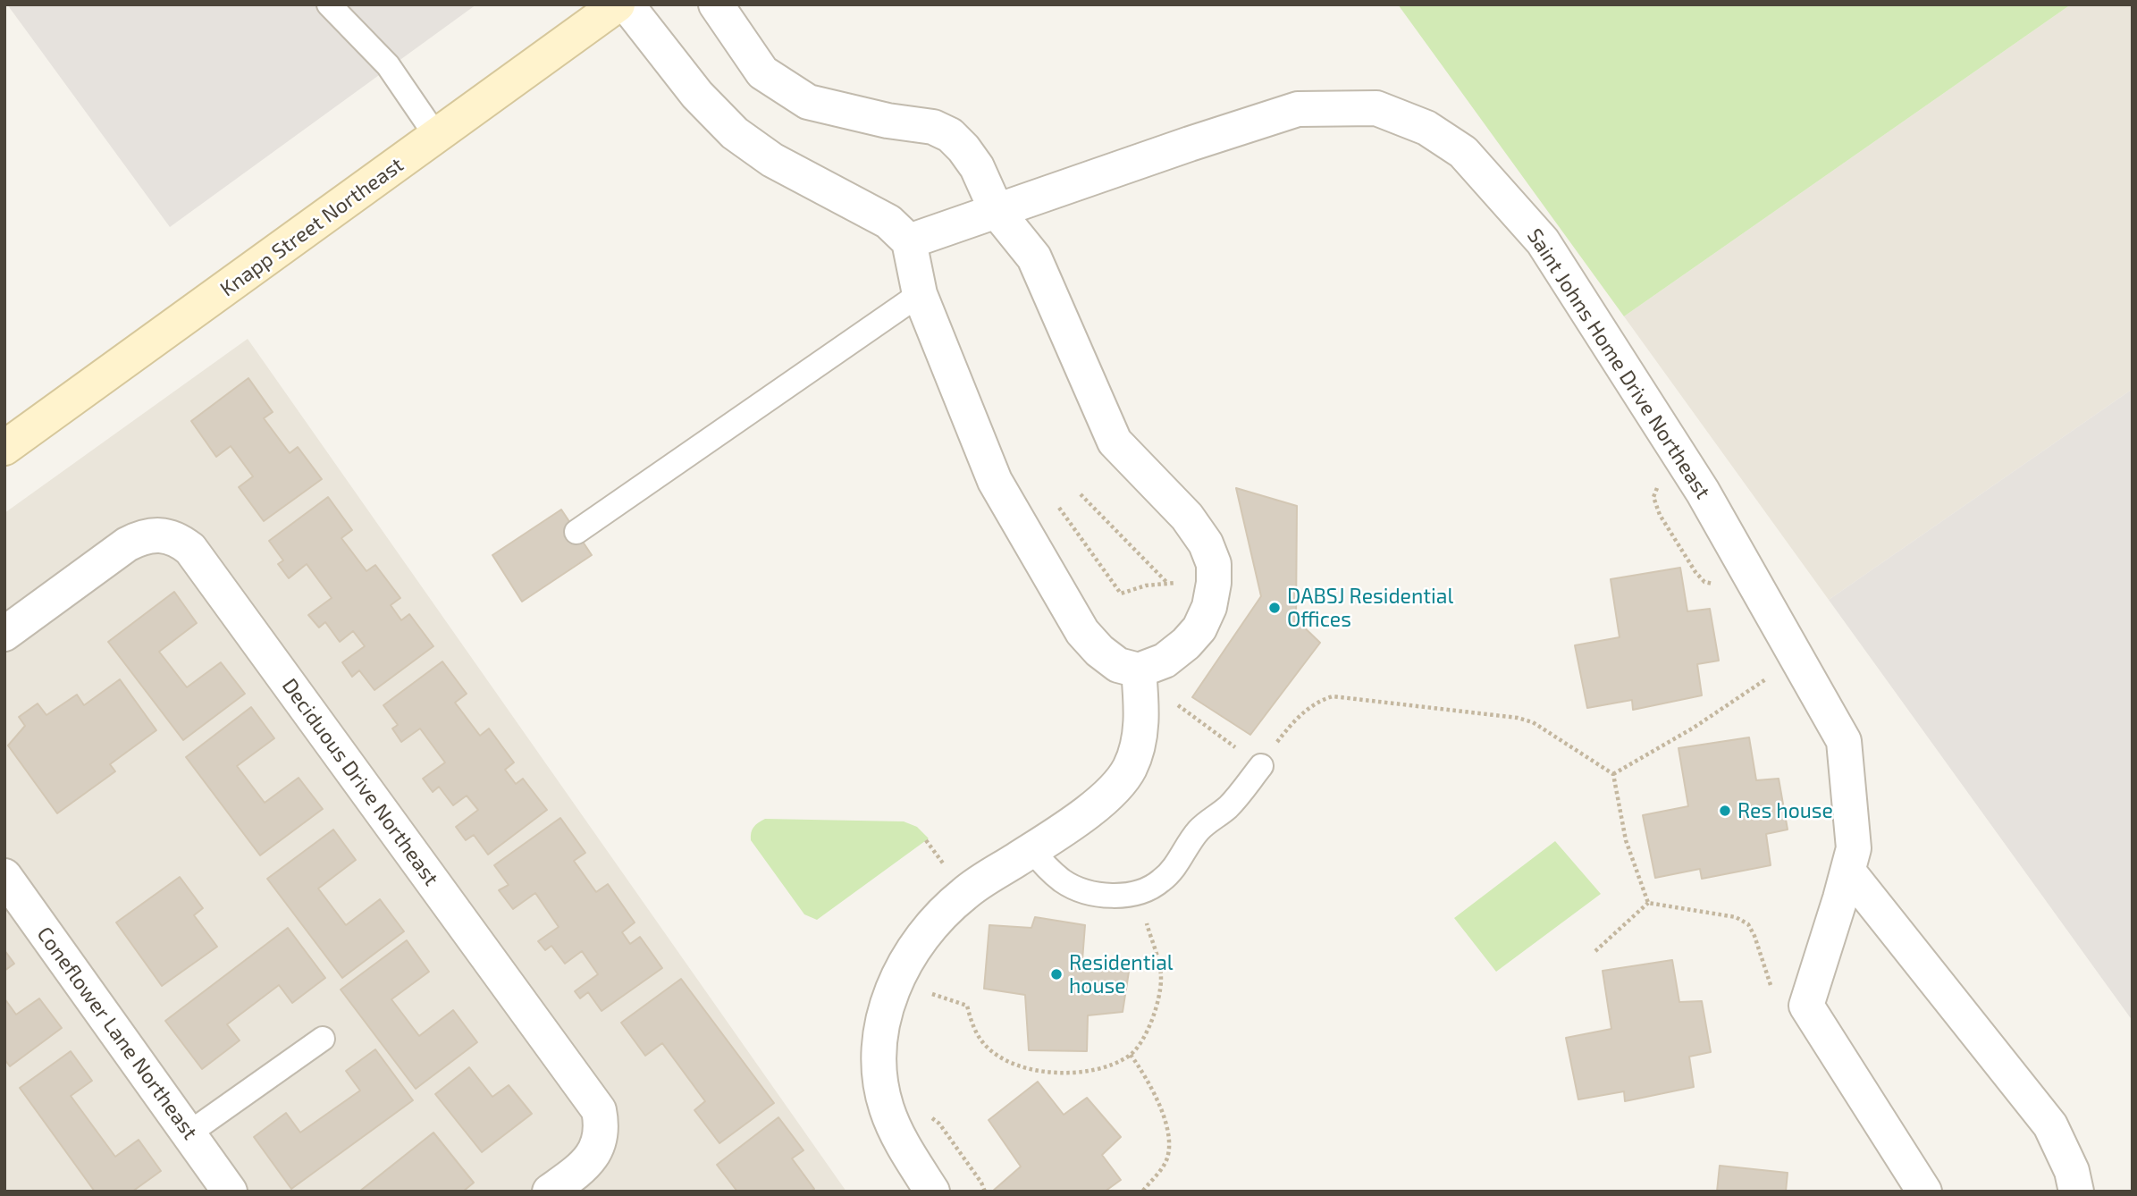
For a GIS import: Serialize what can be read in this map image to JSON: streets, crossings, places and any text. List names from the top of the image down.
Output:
{
  "streets": {
    "main road": ["Knapp Street Northeast"],
    "street": ["Saint Johns Home Drive Northeast", "Deciduous Drive Northeast", "Coneflower Lane Northeast"]
  },
  "places": ["DABSJ Residential Offices", "Res house", "Residential house"]
}
